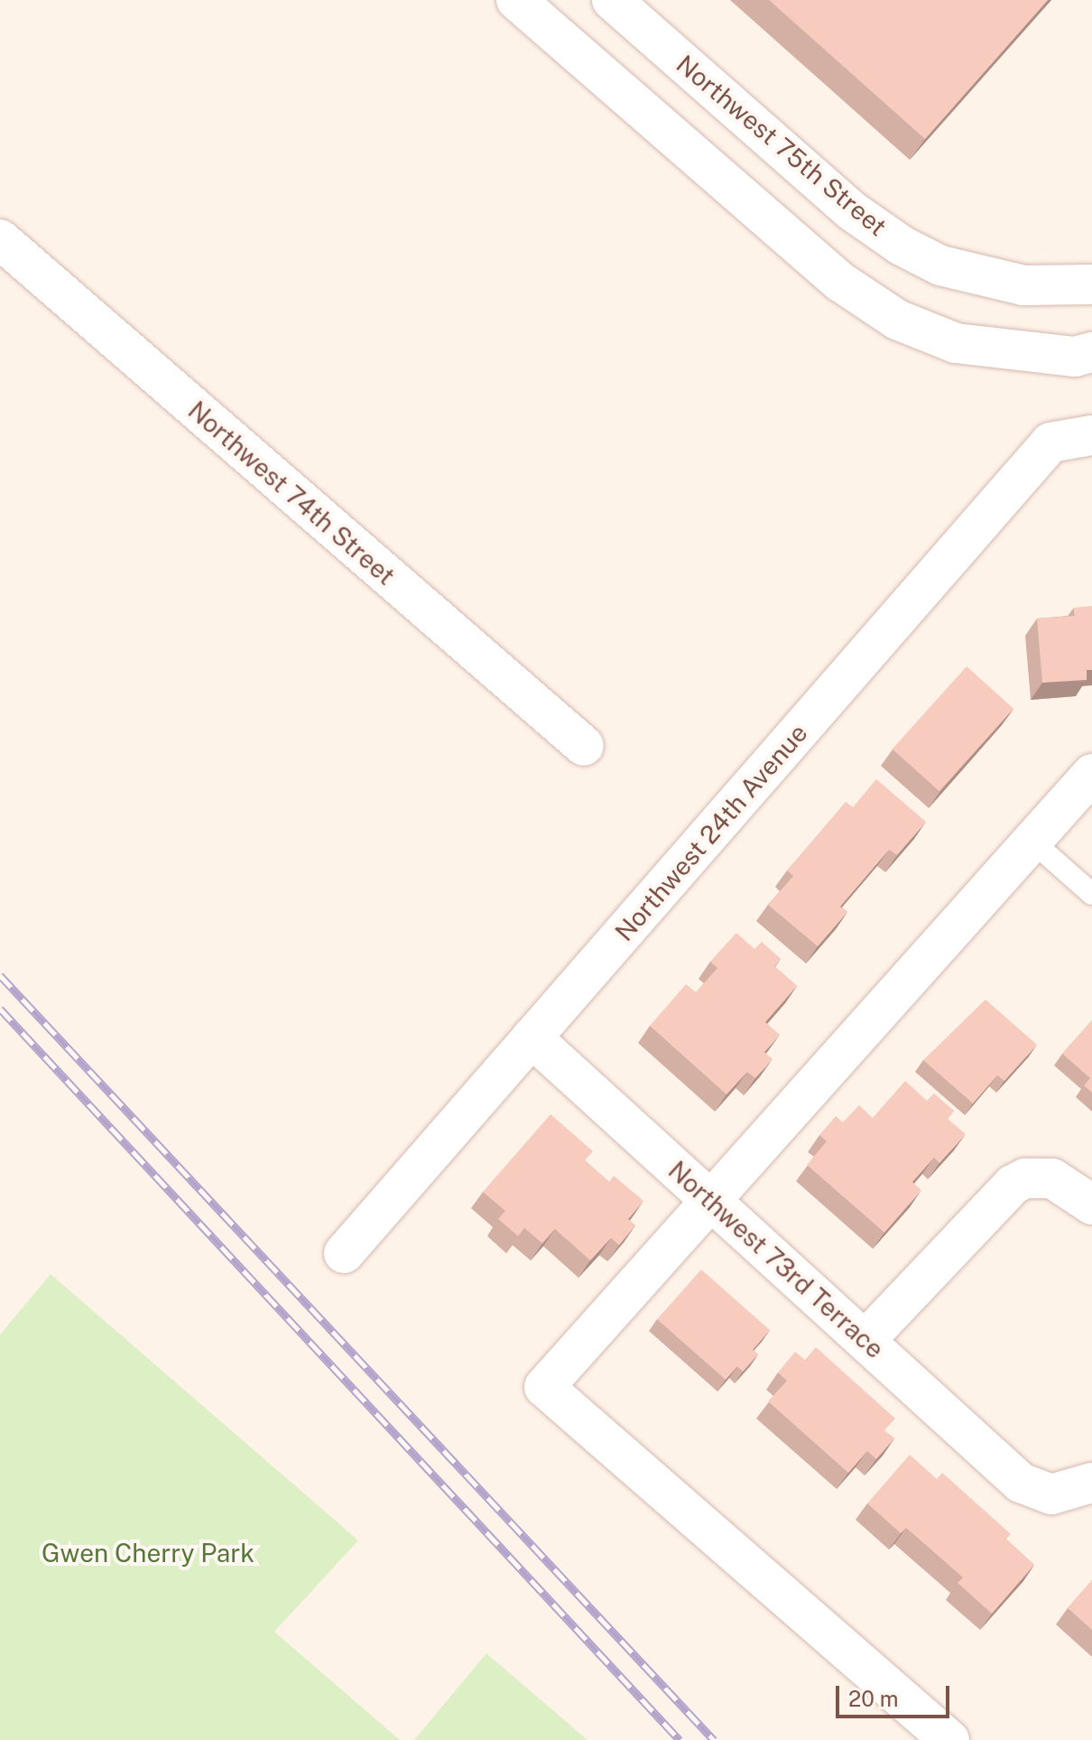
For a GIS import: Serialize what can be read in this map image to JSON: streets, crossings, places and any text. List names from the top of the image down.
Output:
{
  "streets": {
    "street": [
      "Northwest 75th Street",
      "Northwest 74th Street",
      "Northwest 24th Avenue",
      "Northwest 73rd Terrace"
    ]
  },
  "crossings": [
    ["Northwest 24th Avenue", "Northwest 73rd Terrace"]
  ],
  "parks": ["Gwen Cherry Park"],
  "scale_bar": "20 m"
}
